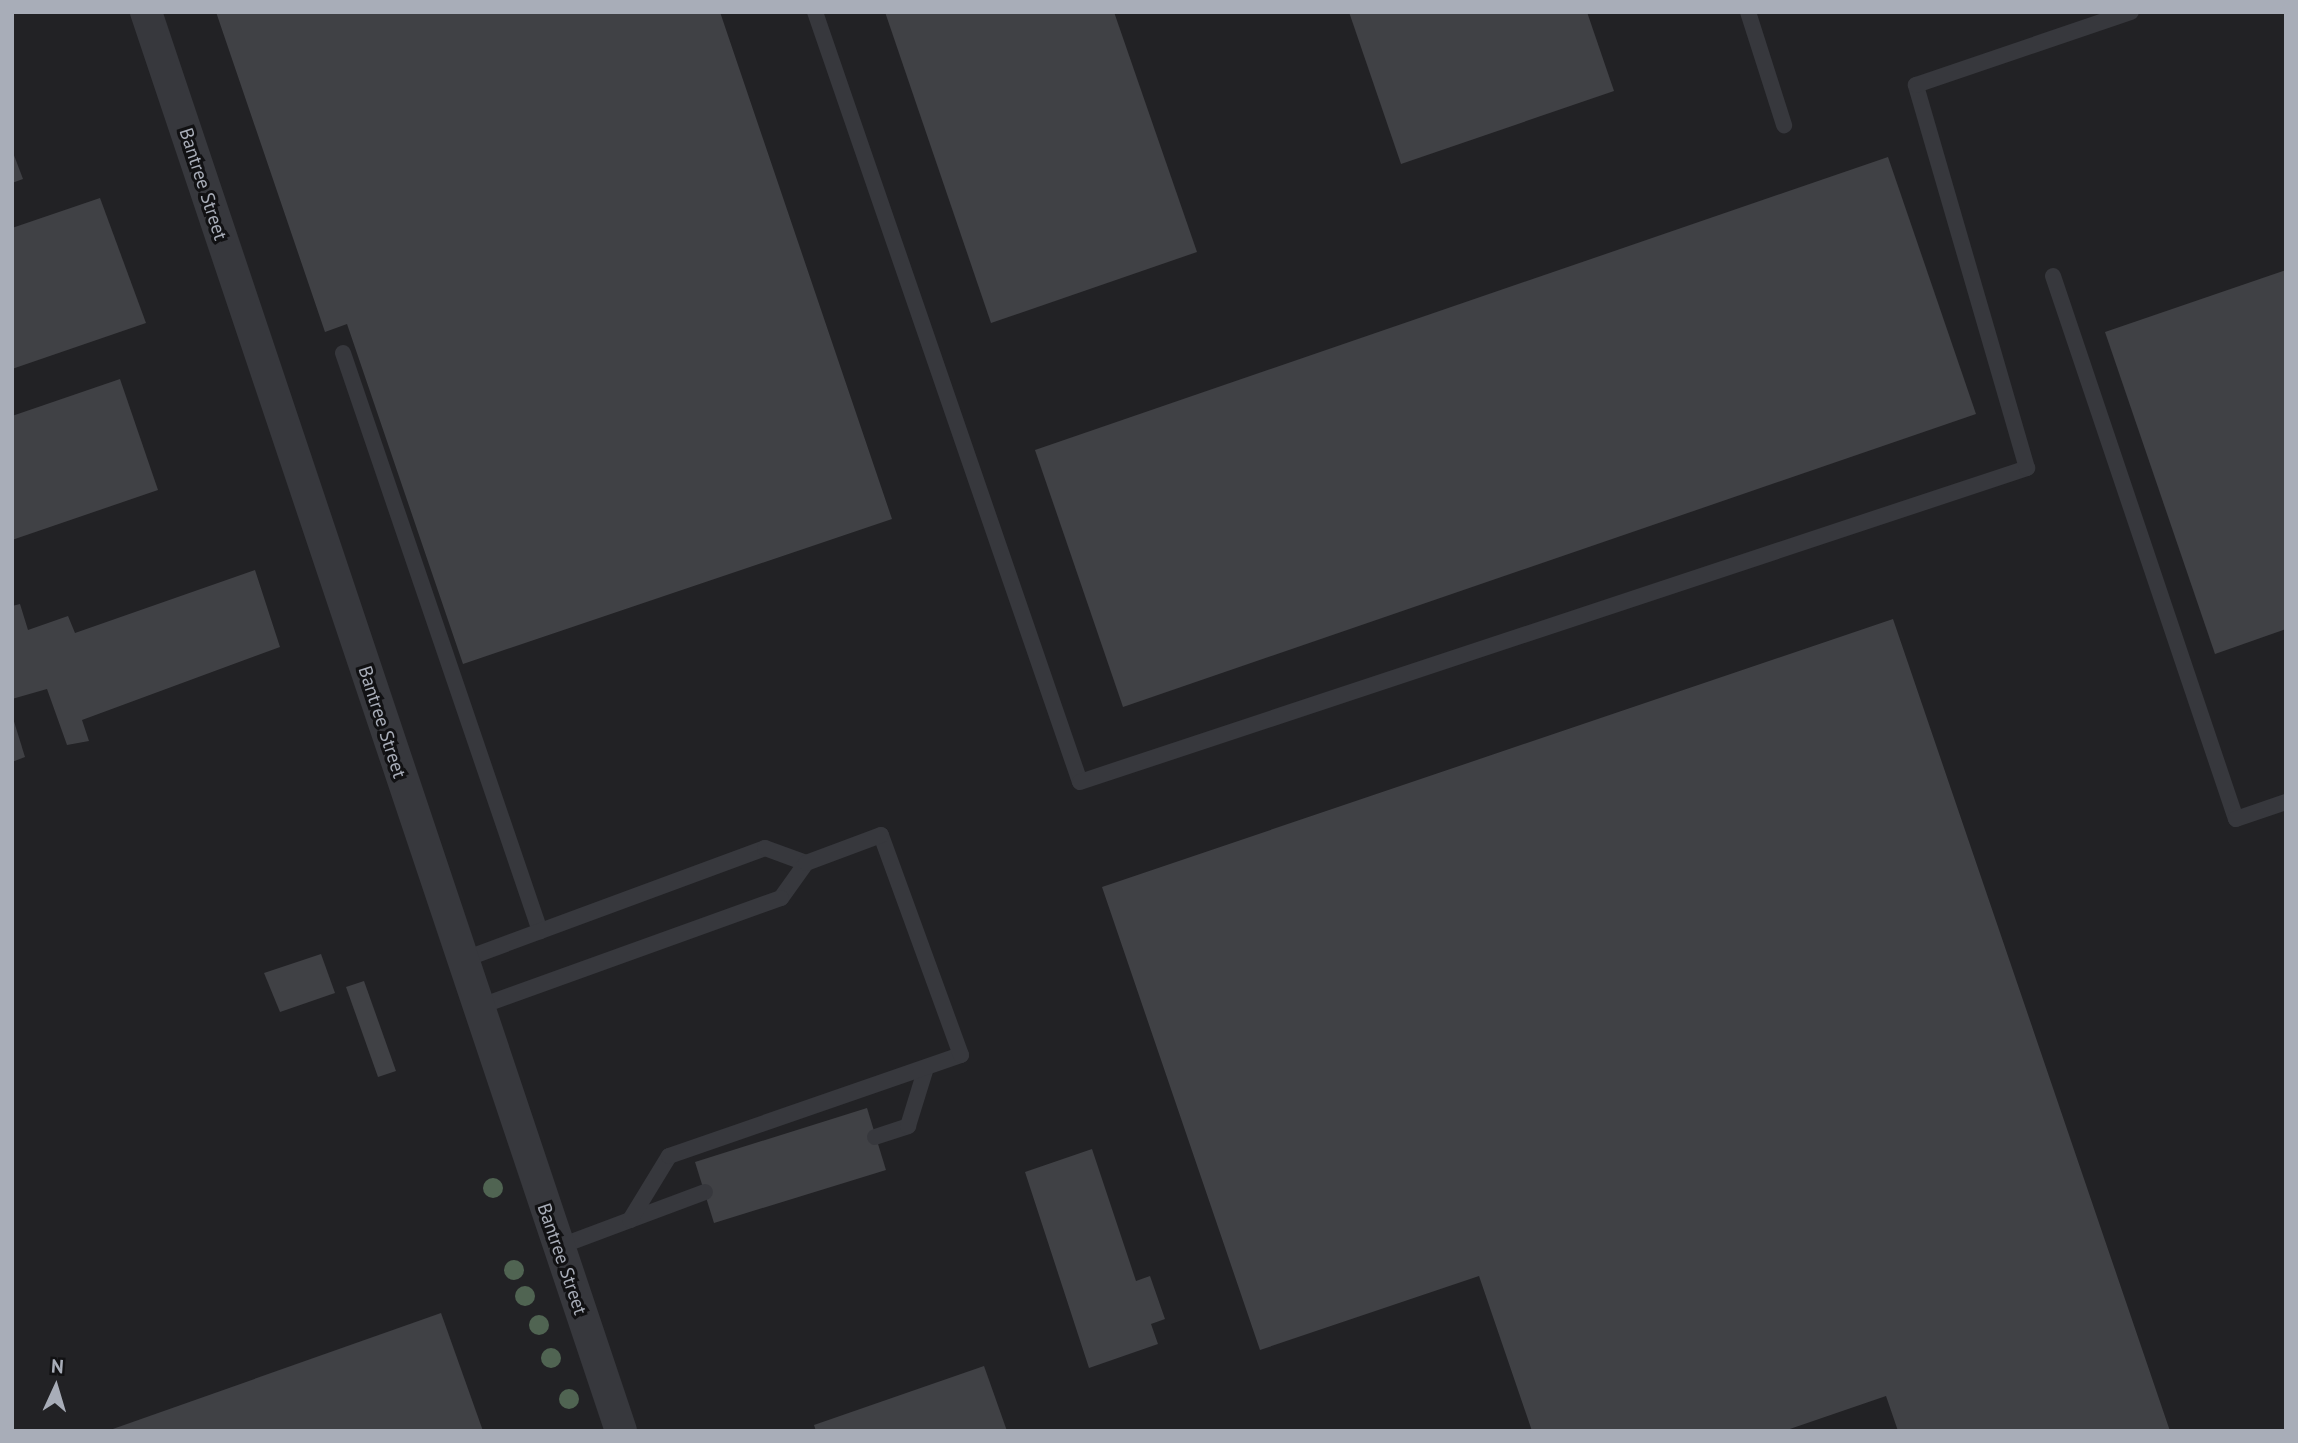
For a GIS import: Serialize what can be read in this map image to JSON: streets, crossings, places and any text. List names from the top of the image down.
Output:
{
  "streets": {
    "street": ["Bantree Street"]
  },
  "north": "top"
}
